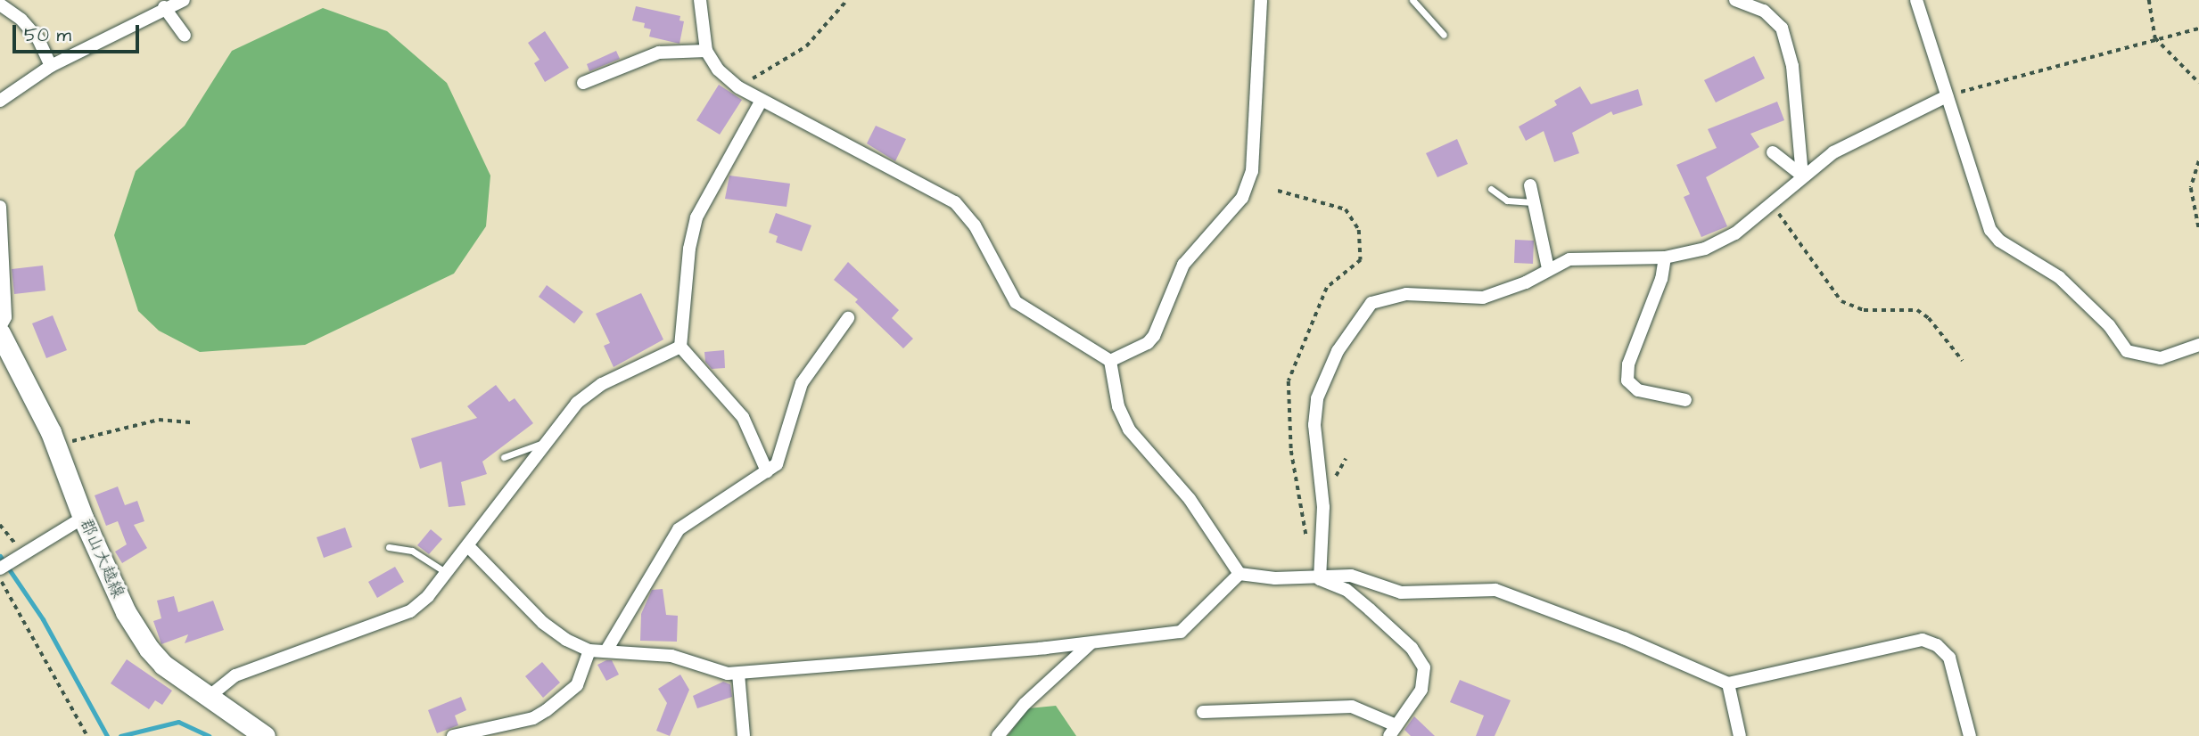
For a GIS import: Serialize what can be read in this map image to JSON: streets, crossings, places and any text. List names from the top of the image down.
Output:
{
  "streets": {
    "main road": ["郡山大越線"]
  },
  "scale_bar": "50 m"
}
